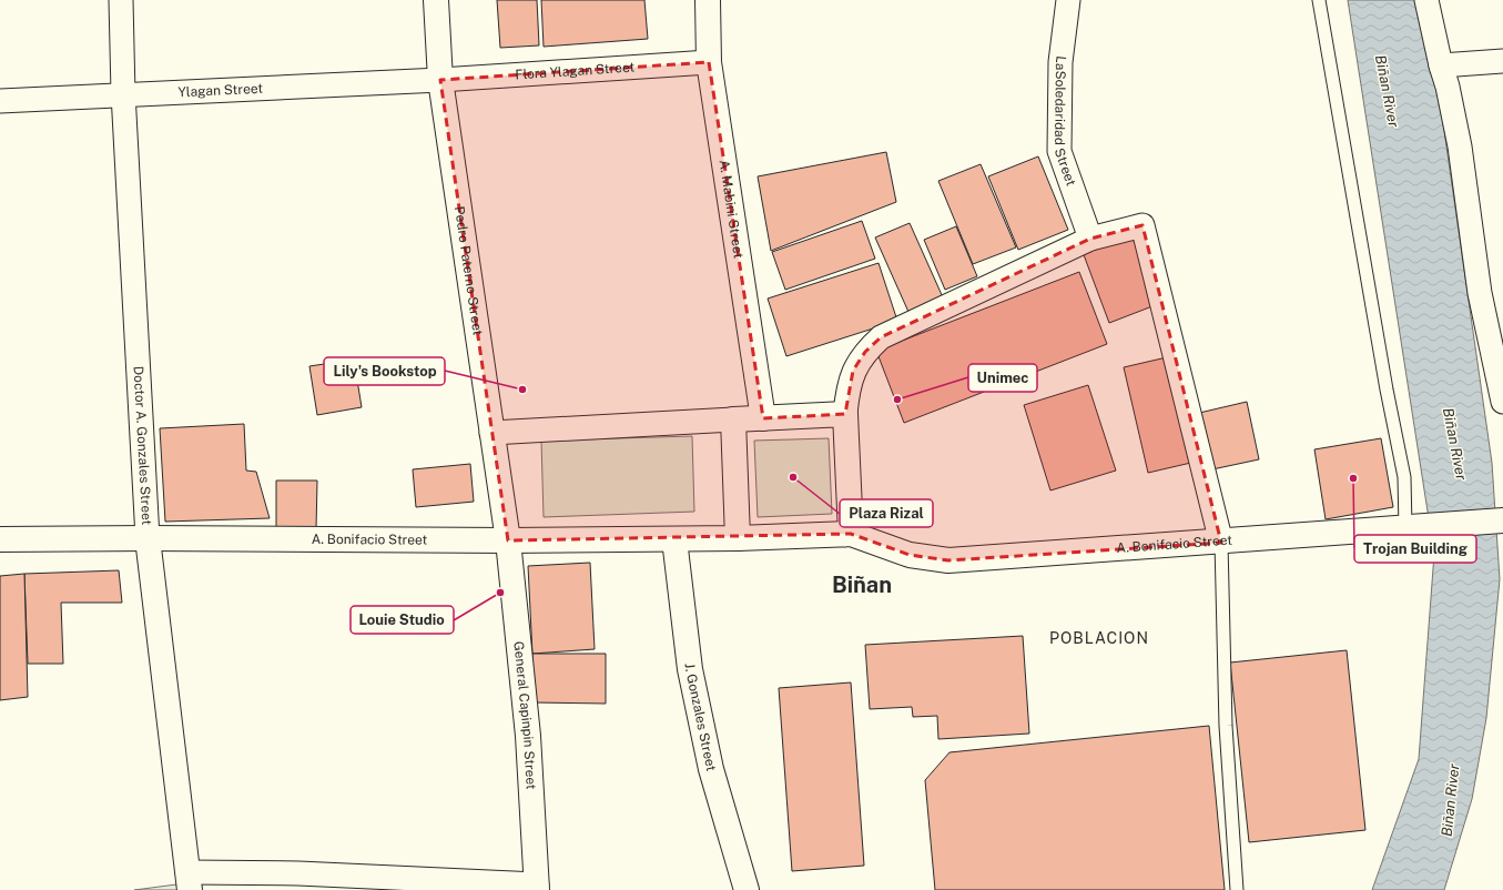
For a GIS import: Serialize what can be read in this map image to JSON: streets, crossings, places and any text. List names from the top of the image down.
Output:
{
  "streets": {
    "street": [
      "Flora Ylagan Street",
      "Ylagan Street",
      "LaSoledaridad Street",
      "A. Mabini Street",
      "Pedro Paterno Street",
      "Doctor A. Gonzales Street",
      "A. Bonifacio Street",
      "General Capinpin Street",
      "J. Gonzales Street"
    ]
  },
  "crossings": [
    ["Flora Ylagan Street", "Ylagan Street"],
    ["Flora Ylagan Street", "A. Mabini Street"],
    ["Flora Ylagan Street", "Pedro Paterno Street"],
    ["Ylagan Street", "Pedro Paterno Street"],
    ["Ylagan Street", "Doctor A. Gonzales Street"],
    ["Pedro Paterno Street", "A. Bonifacio Street"],
    ["Pedro Paterno Street", "General Capinpin Street"],
    ["Doctor A. Gonzales Street", "A. Bonifacio Street"],
    ["A. Bonifacio Street", "General Capinpin Street"],
    ["A. Bonifacio Street", "J. Gonzales Street"]
  ],
  "districts": ["Biñan", "POBLACION"],
  "water": ["Biñan River"],
  "places": [
    "Lily's Bookstop",
    "Unimec",
    "Plaza Rizal",
    "Trojan Building",
    "Louie Studio"
  ]
}
